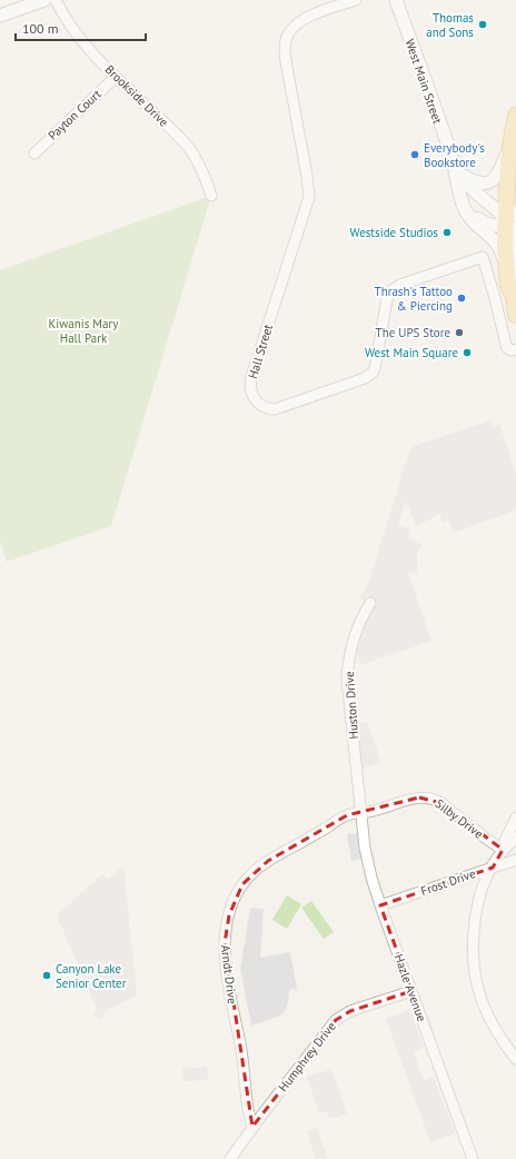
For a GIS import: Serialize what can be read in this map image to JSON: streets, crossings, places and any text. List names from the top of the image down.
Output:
{
  "streets": {
    "main road": ["West Main Street"],
    "street": [
      "Brookside Drive",
      "Payton Court",
      "Hall Street",
      "Huston Drive",
      "Silby Drive",
      "Frost Drive",
      "Arndt Drive",
      "Hazle Avenue",
      "Humphrey Drive"
    ]
  },
  "crossings": [
    ["Brookside Drive", "Payton Court"],
    ["Huston Drive", "Silby Drive"],
    ["Huston Drive", "Arndt Drive"],
    ["Huston Drive", "Hazle Avenue"],
    ["Silby Drive", "Arndt Drive"],
    ["Silby Drive", "Hazle Avenue"],
    ["Frost Drive", "Hazle Avenue"],
    ["Arndt Drive", "Hazle Avenue"],
    ["Arndt Drive", "Humphrey Drive"],
    ["Hazle Avenue", "Humphrey Drive"]
  ],
  "parks": ["Kiwanis Mary Hall Park"],
  "places": [
    "Thomas and Sons",
    "Everybody's Bookstore",
    "Westside Studios",
    "Thrash's Tattoo & Piercing",
    "The UPS Store",
    "West Main Square",
    "Canyon Lake Senior Center"
  ],
  "scale_bar": "100 m"
}
